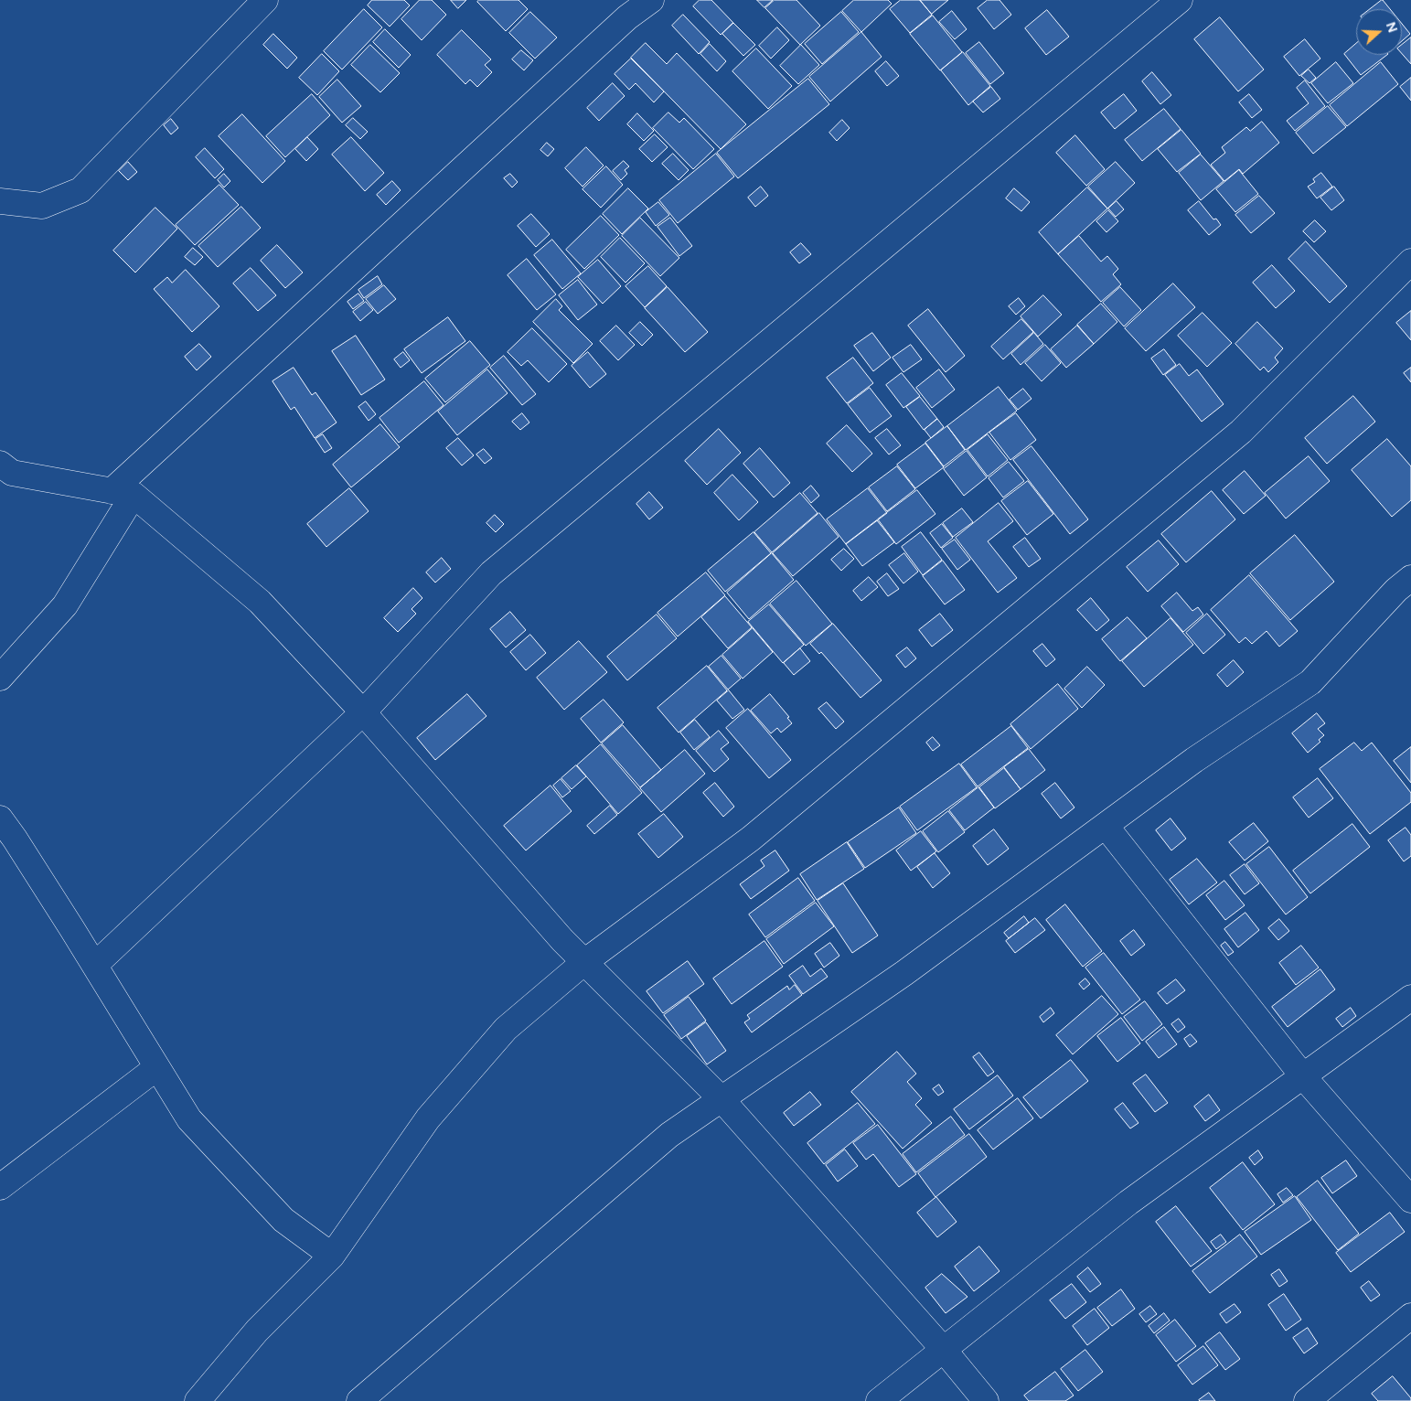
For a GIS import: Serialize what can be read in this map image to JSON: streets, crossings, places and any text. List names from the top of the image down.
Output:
{
  "north": "right"
}
